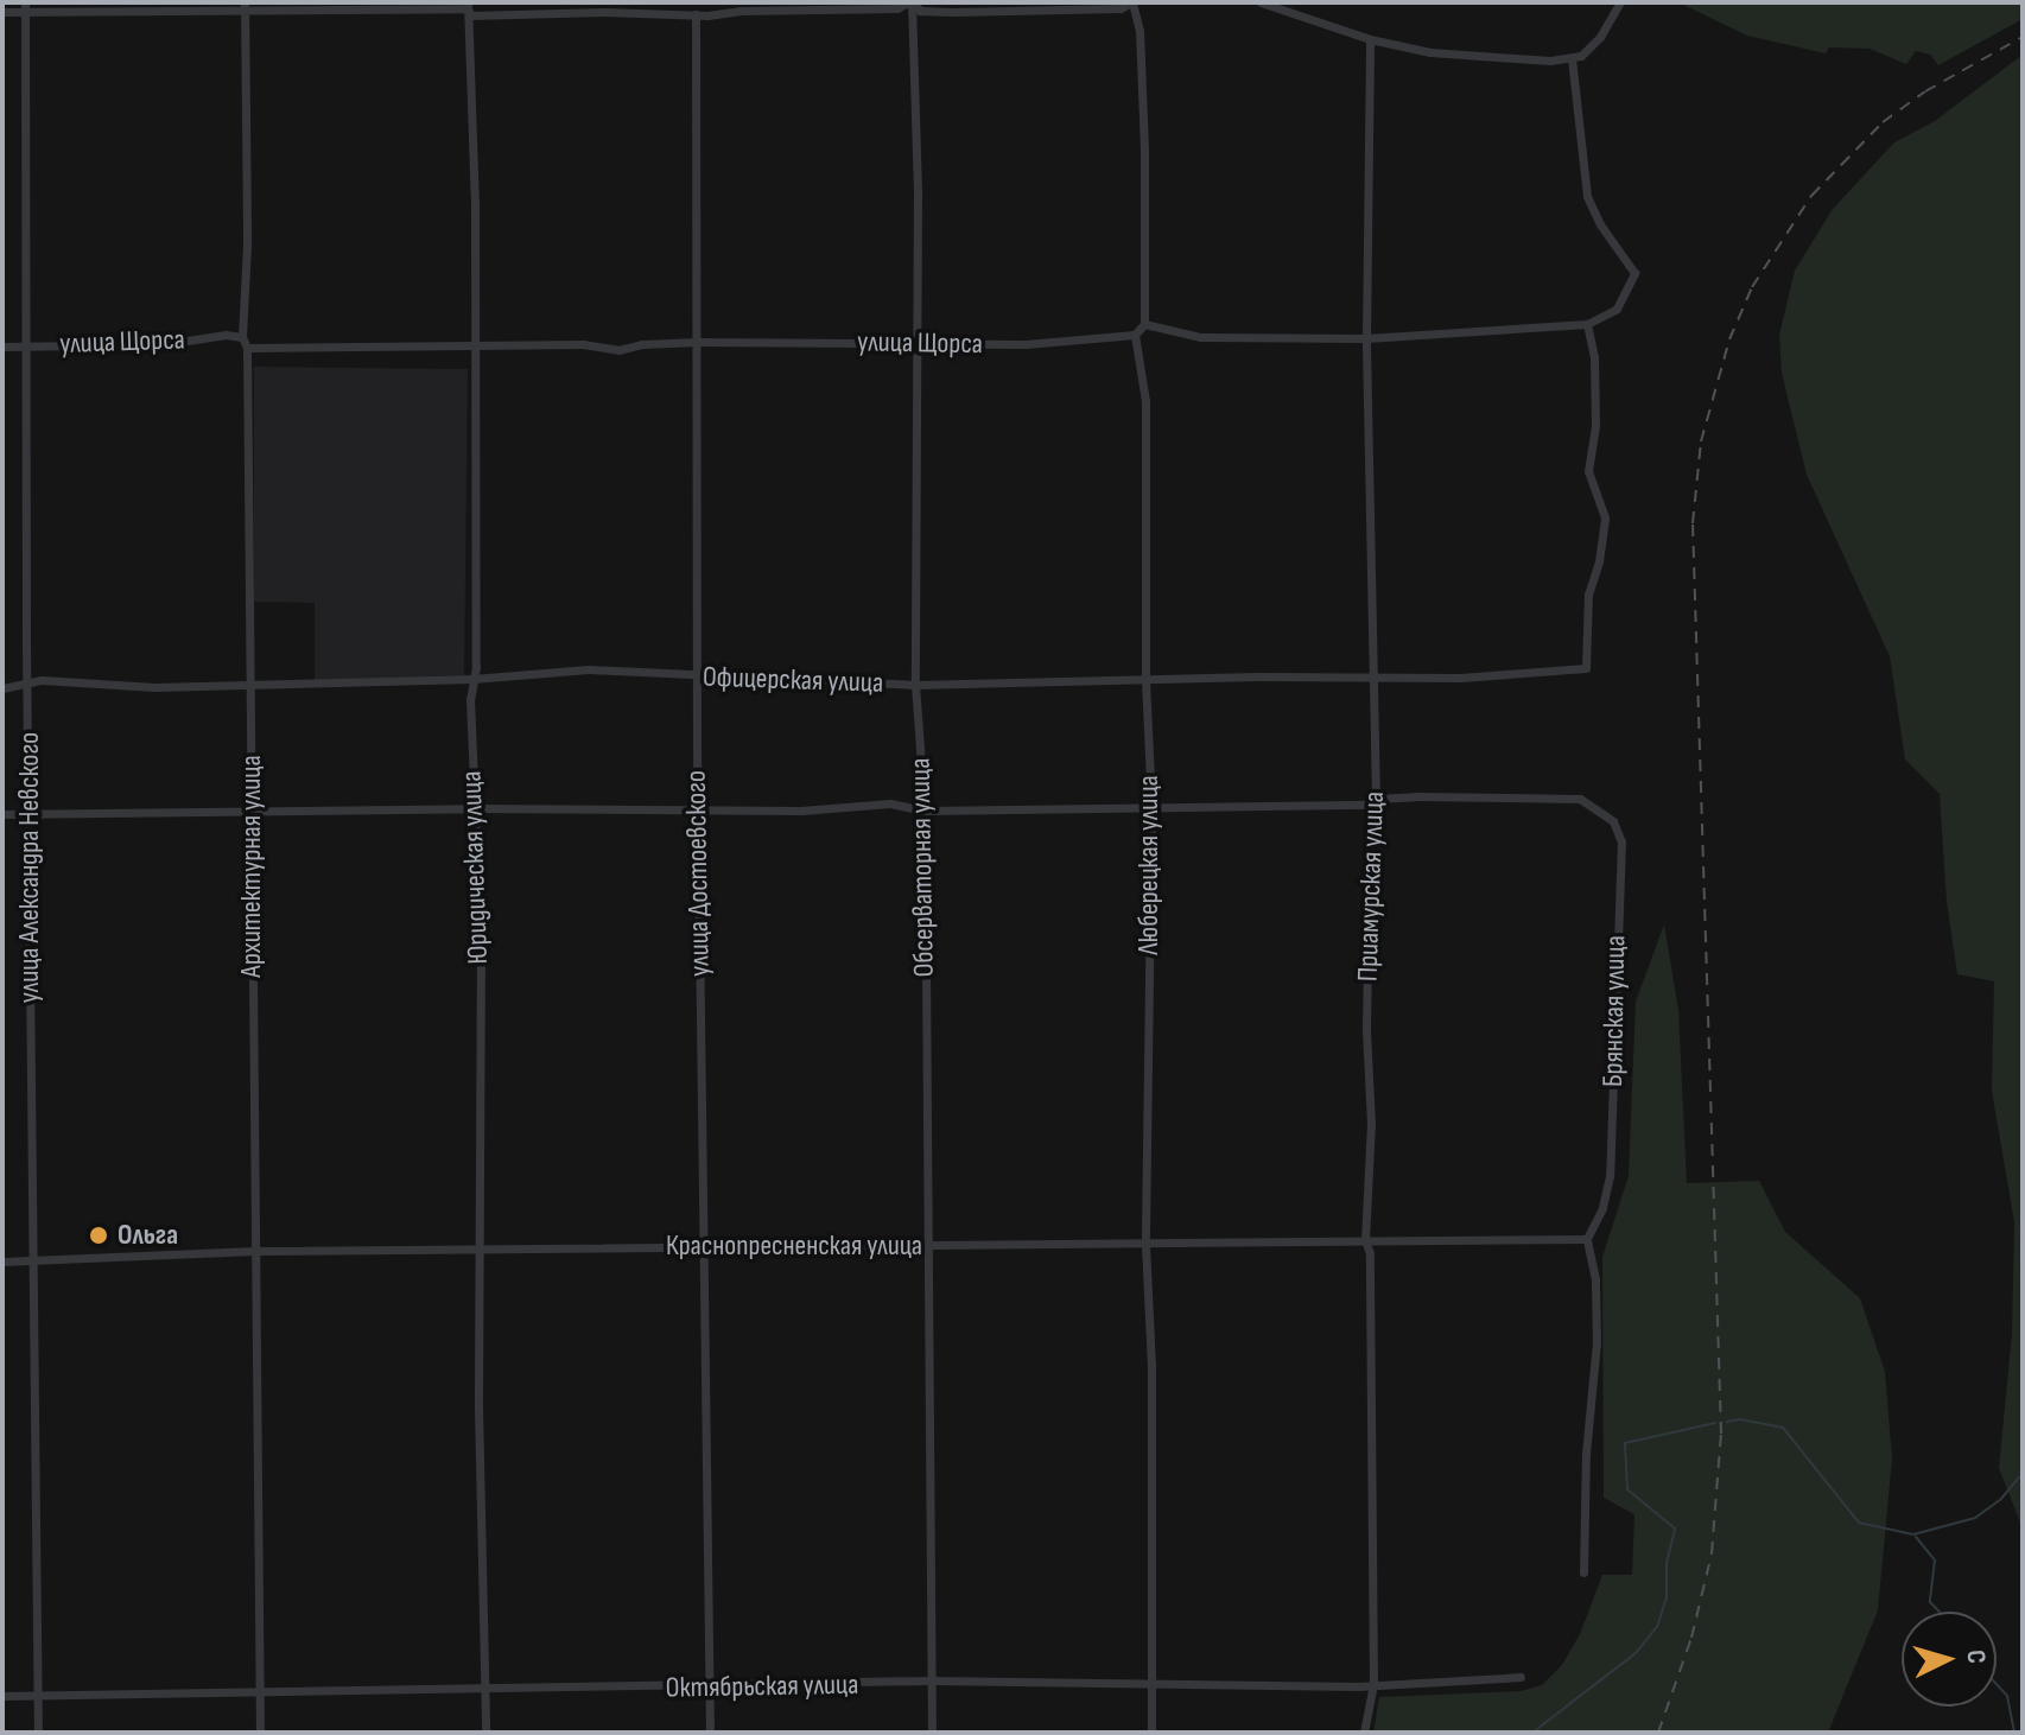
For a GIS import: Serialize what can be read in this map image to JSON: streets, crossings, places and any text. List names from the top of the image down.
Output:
{
  "streets": {
    "street": [
      "улица Щорса",
      "Офицерская улица",
      "Люберецкая улица",
      "Архитектурная улица",
      "улица Александра Невского",
      "Юридическая улица",
      "Обсерваторная улица",
      "улица Достоевского",
      "Приамурская улица",
      "Брянская улица",
      "Краснопресненская улица",
      "Октябрьская улица"
    ]
  },
  "crossings": [
    ["улица Щорса", "Люберецкая улица"],
    ["улица Щорса", "Архитектурная улица"],
    ["улица Щорса", "улица Александра Невского"],
    ["улица Щорса", "Юридическая улица"],
    ["улица Щорса", "Обсерваторная улица"],
    ["улица Щорса", "улица Достоевского"],
    ["Офицерская улица", "Люберецкая улица"],
    ["Офицерская улица", "Архитектурная улица"],
    ["Офицерская улица", "улица Александра Невского"],
    ["Офицерская улица", "Юридическая улица"],
    ["Офицерская улица", "Обсерваторная улица"],
    ["Офицерская улица", "улица Достоевского"],
    ["Офицерская улица", "Приамурская улица"],
    ["Люберецкая улица", "Краснопресненская улица"],
    ["Люберецкая улица", "Октябрьская улица"],
    ["Архитектурная улица", "Краснопресненская улица"],
    ["Архитектурная улица", "Октябрьская улица"],
    ["улица Александра Невского", "Краснопресненская улица"],
    ["улица Александра Невского", "Октябрьская улица"],
    ["Юридическая улица", "Краснопресненская улица"],
    ["Юридическая улица", "Октябрьская улица"],
    ["Обсерваторная улица", "Краснопресненская улица"],
    ["Обсерваторная улица", "Октябрьская улица"],
    ["улица Достоевского", "Краснопресненская улица"],
    ["улица Достоевского", "Октябрьская улица"],
    ["Приамурская улица", "Брянская улица"],
    ["Приамурская улица", "Краснопресненская улица"],
    ["Приамурская улица", "Октябрьская улица"],
    ["Брянская улица", "Краснопресненская улица"]
  ],
  "places": ["Ольга"],
  "north": "right"
}
